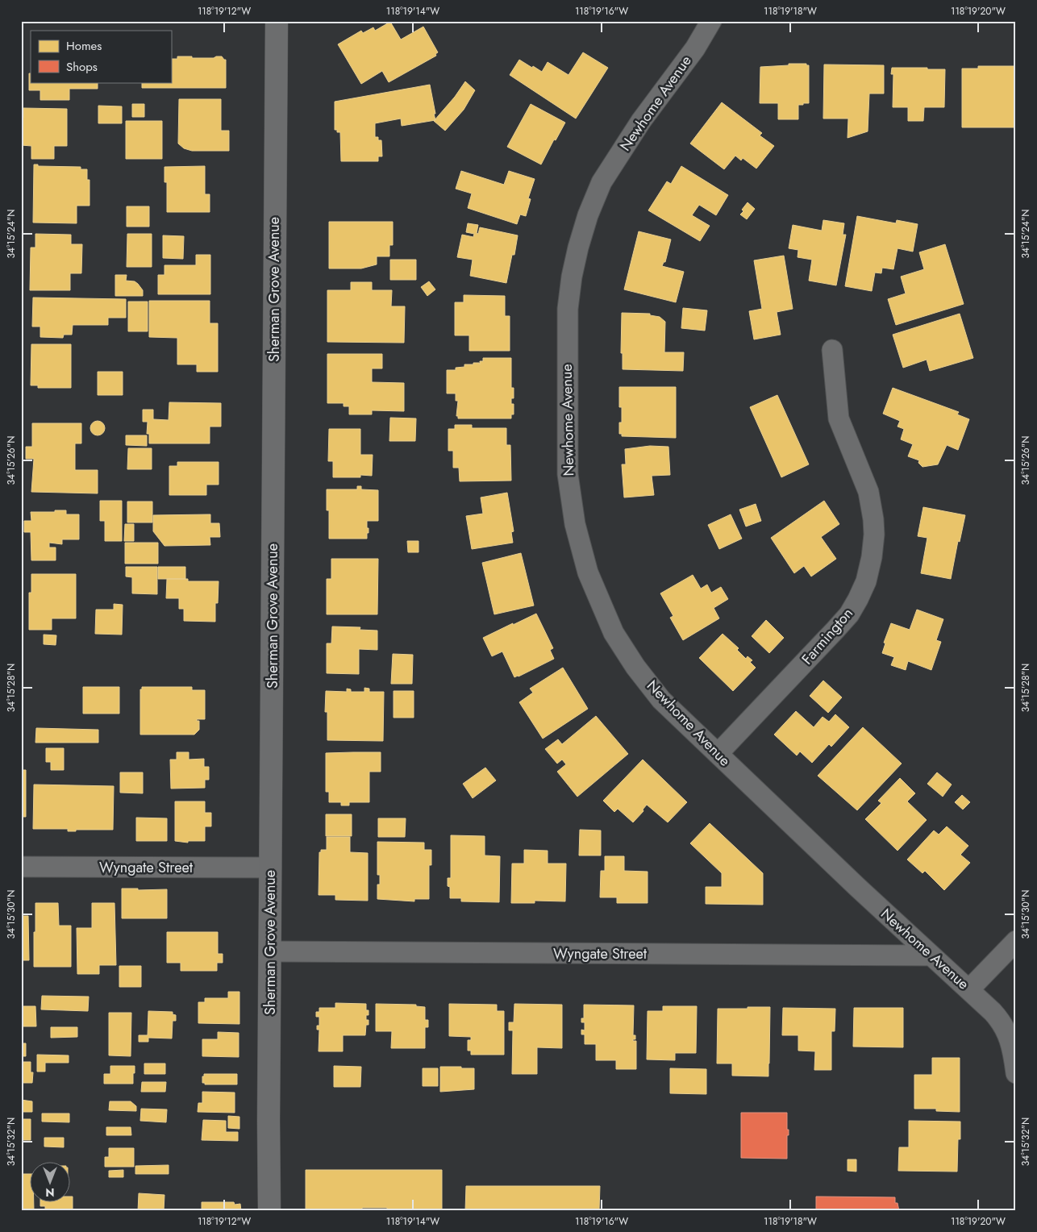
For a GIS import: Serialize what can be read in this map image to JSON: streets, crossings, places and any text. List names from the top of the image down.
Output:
{
  "streets": {
    "street": [
      "Newhome Avenue",
      "Sherman Grove Avenue",
      "Farmington",
      "Wyngate Street"
    ]
  },
  "crossings": [
    ["Newhome Avenue", "Farmington"],
    ["Newhome Avenue", "Wyngate Street"],
    ["Sherman Grove Avenue", "Wyngate Street"]
  ],
  "legend": ["Homes", "Shops"],
  "north": "bottom",
  "coordinates": [
    "118°19'12\"W",
    "118°19'14\"W",
    "118°19'16\"W",
    "118°19'18\"W",
    "118°19'20\"W",
    "34°15'24\"N",
    "34°15'26\"N",
    "34°15'28\"N",
    "34°15'30\"N",
    "34°15'32\"N"
  ]
}
